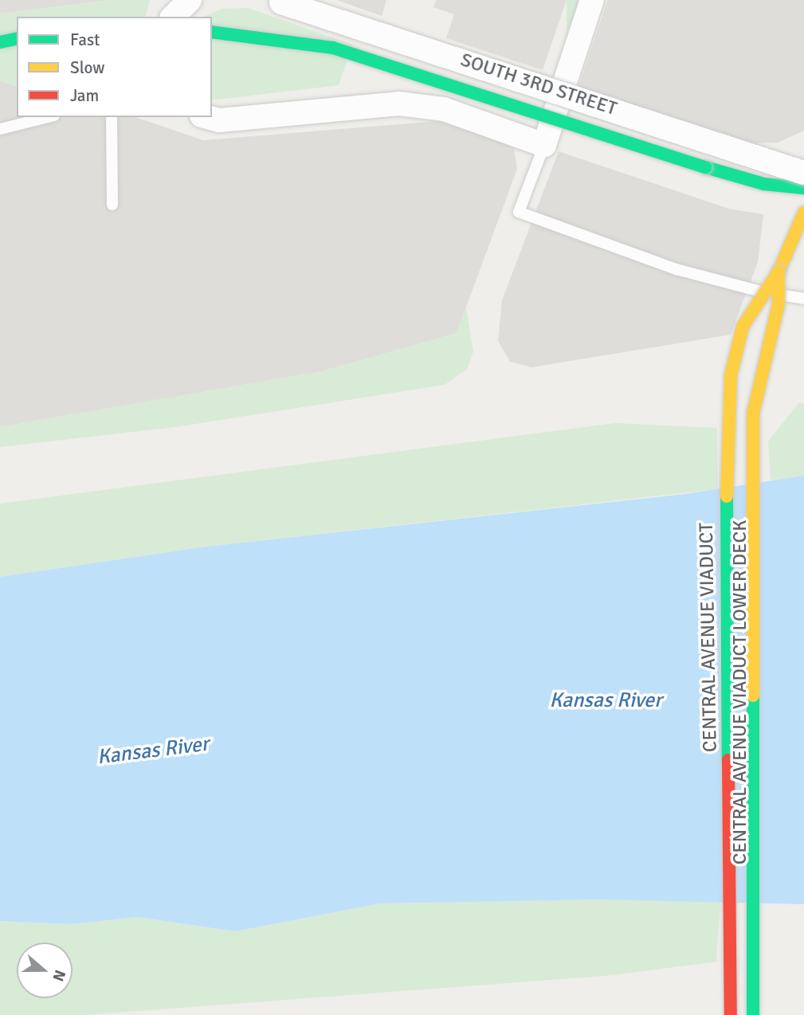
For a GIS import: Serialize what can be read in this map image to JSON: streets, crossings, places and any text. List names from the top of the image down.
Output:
{
  "streets": {
    "main road": ["CENTRAL AVENUE VIADUCT"],
    "street": ["SOUTH 3RD STREET", "CENTRAL AVENUE VIADUCT LOWER DECK"]
  },
  "water": ["Kansas River"],
  "legend": ["Fast", "Slow", "Jam"],
  "north": "right"
}
